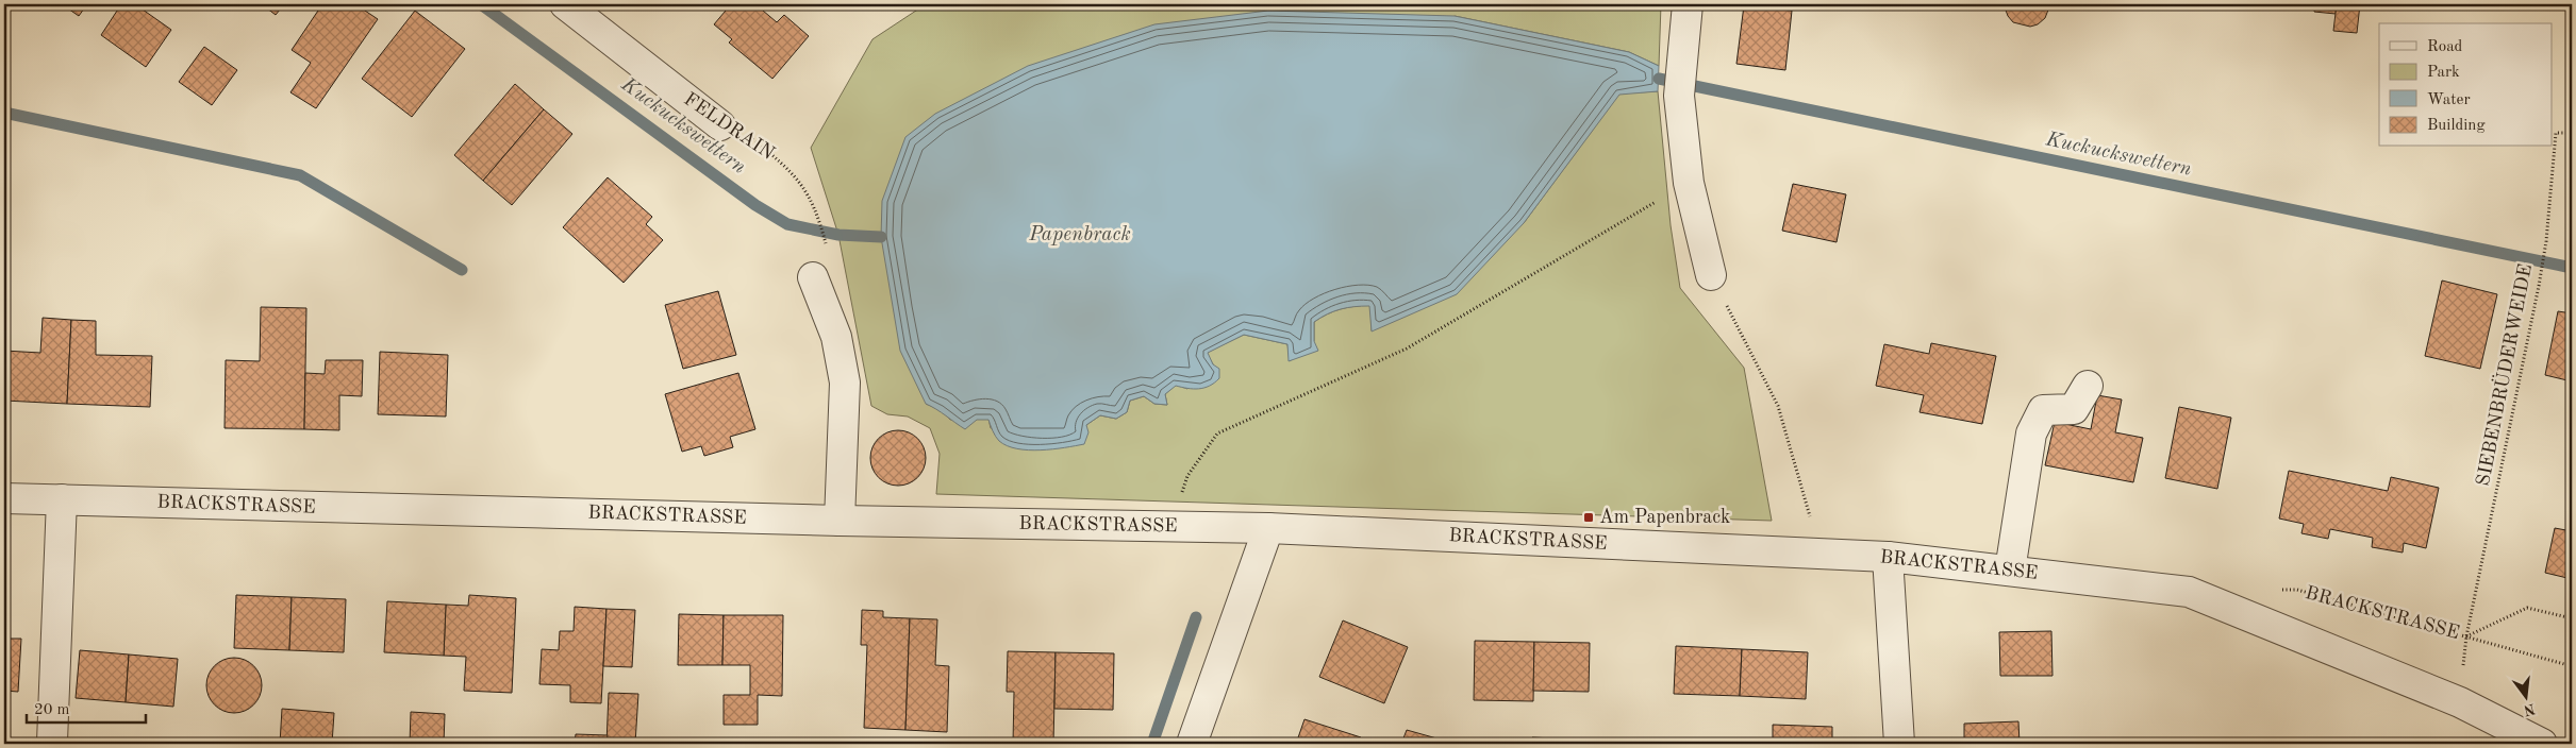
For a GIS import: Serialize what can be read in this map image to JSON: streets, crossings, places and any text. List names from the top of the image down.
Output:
{
  "streets": {
    "street": ["FELDRAIN", "BRACKSTRASSE"],
    "path": ["SIEBENBRÜDERWEIDE"]
  },
  "crossings": [
    ["SIEBENBRÜDERWEIDE", "BRACKSTRASSE"]
  ],
  "water": ["Kuckuckswettern", "Papenbrack"],
  "places": {
    "transit": ["Am Papenbrack"]
  },
  "legend": [
    "Road",
    "Park",
    "Water",
    "Building"
  ],
  "scale_bar": "20 m",
  "north": "bottom"
}
